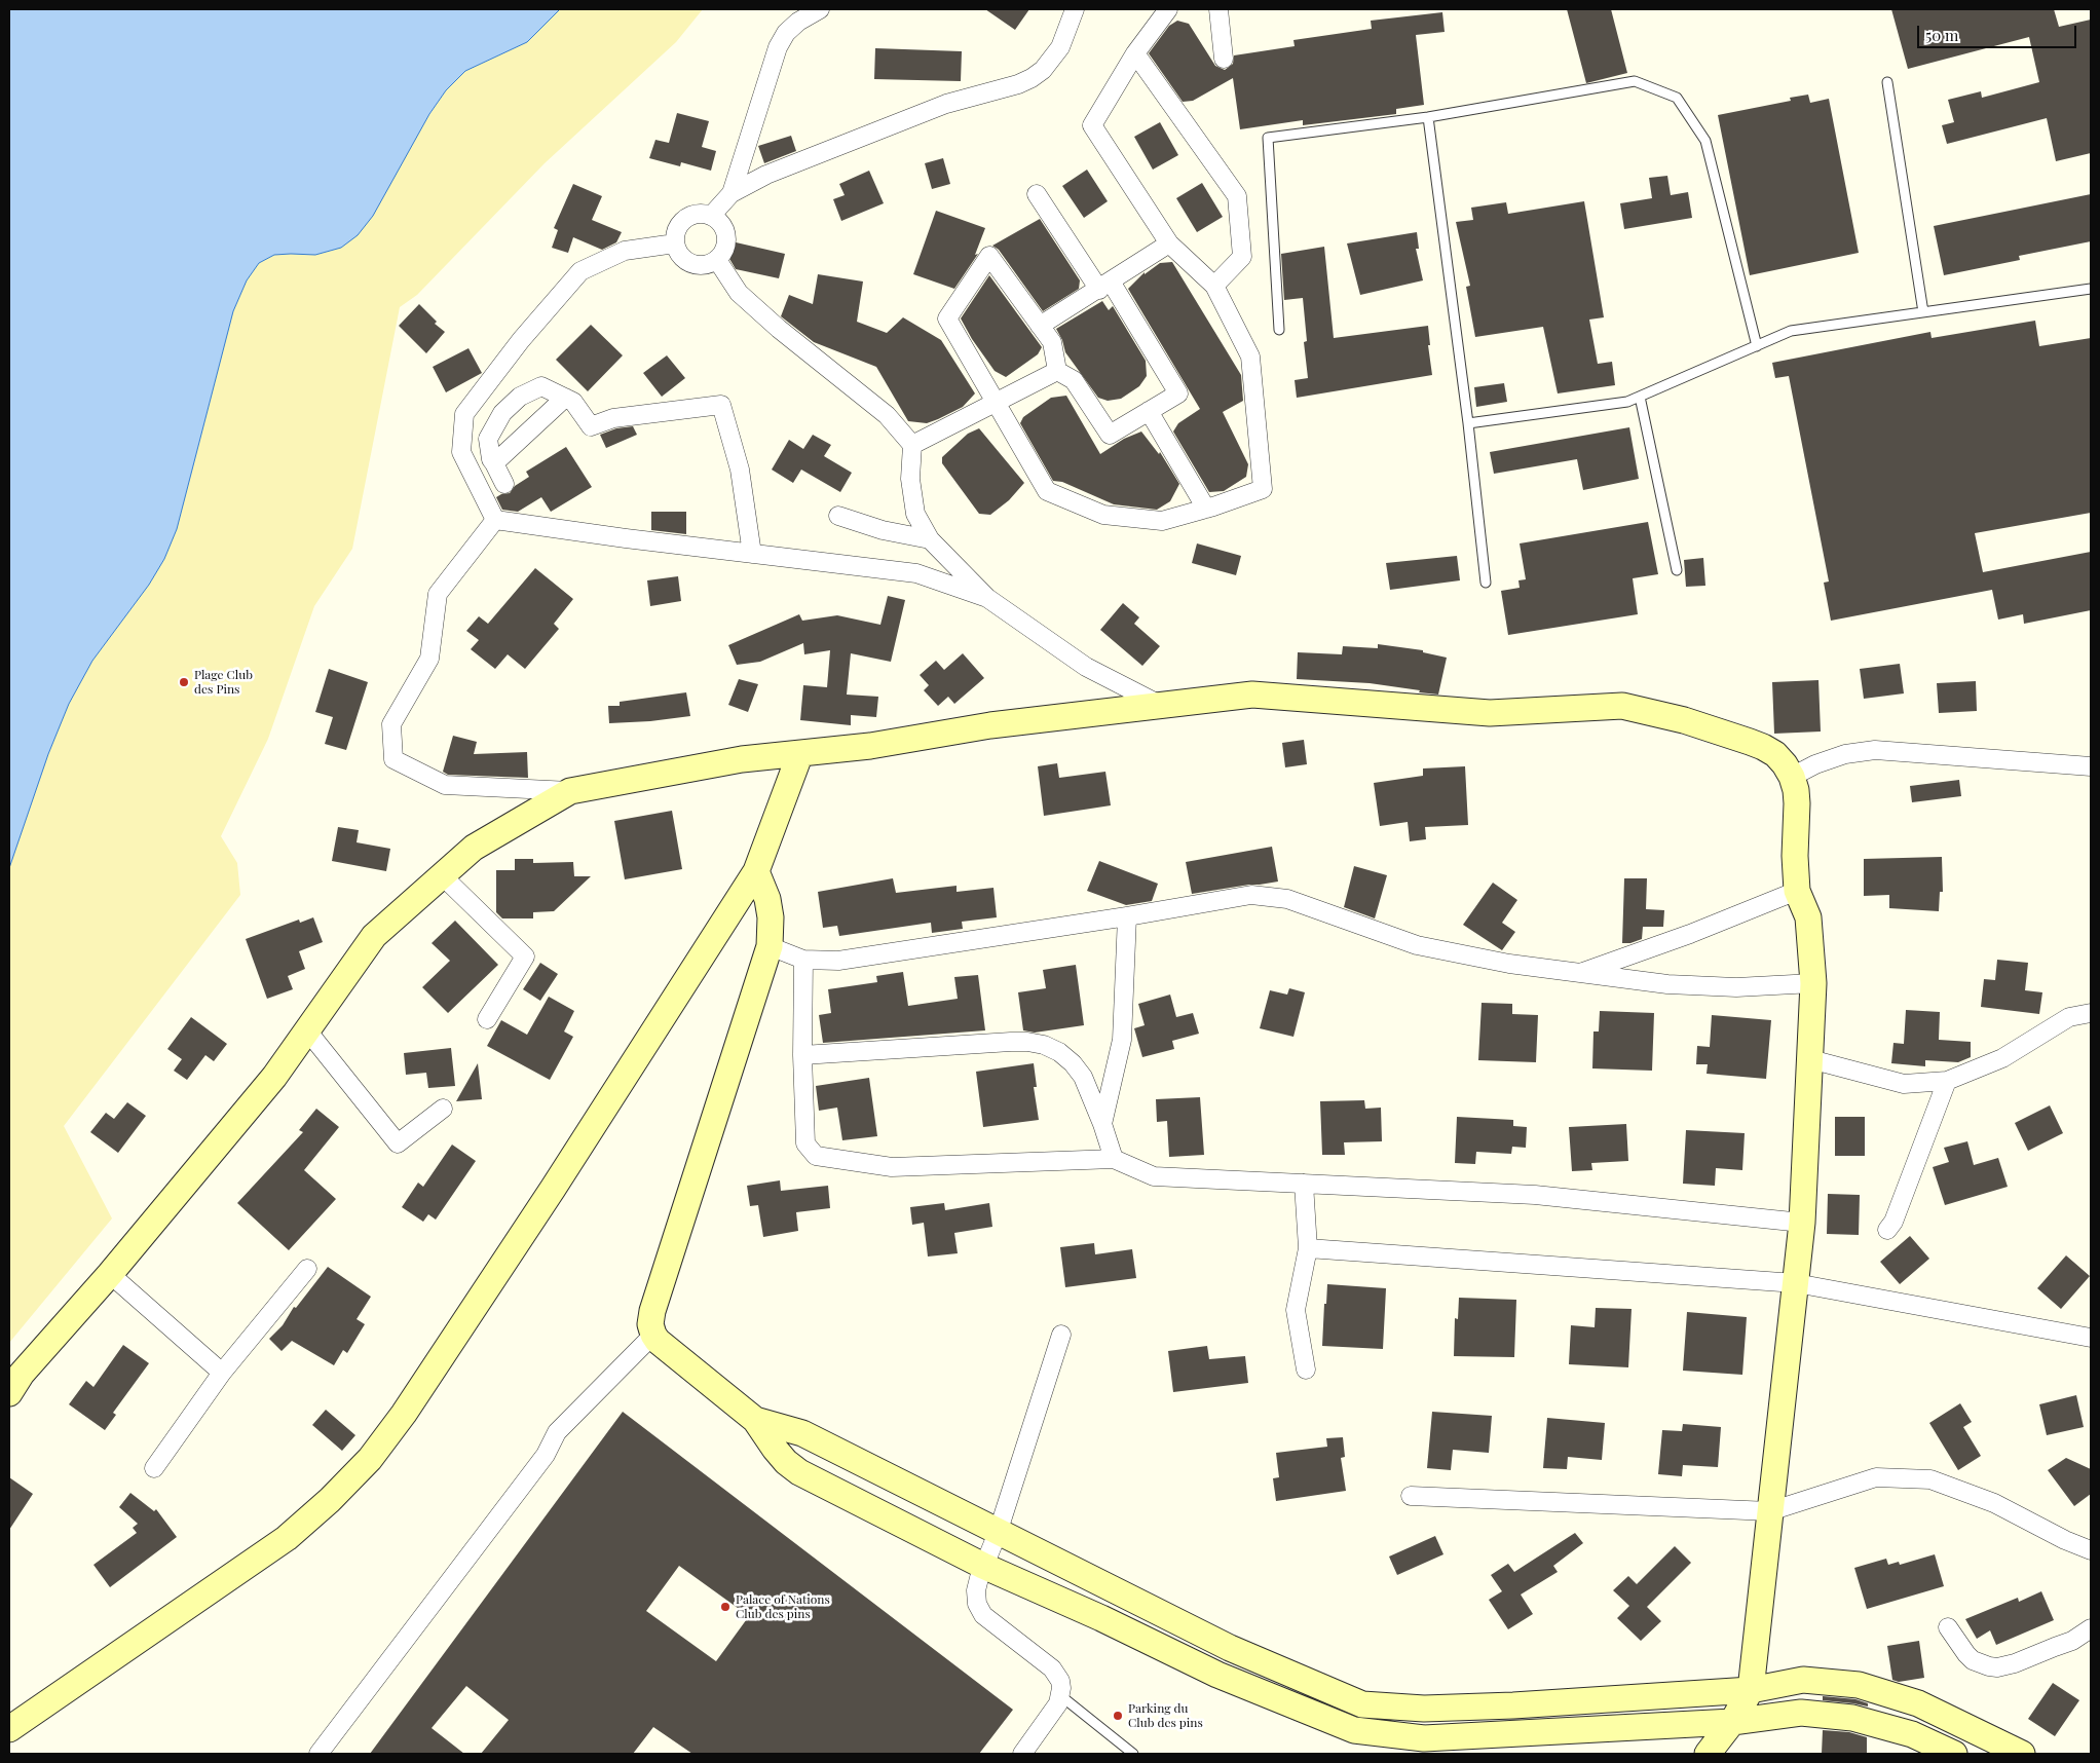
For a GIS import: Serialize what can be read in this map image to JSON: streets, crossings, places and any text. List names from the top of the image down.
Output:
{
  "places": ["Plage Club des Pins", "Palace of Nations Club des pins", "Parking du Club des pins"],
  "scale_bar": "50 m"
}
